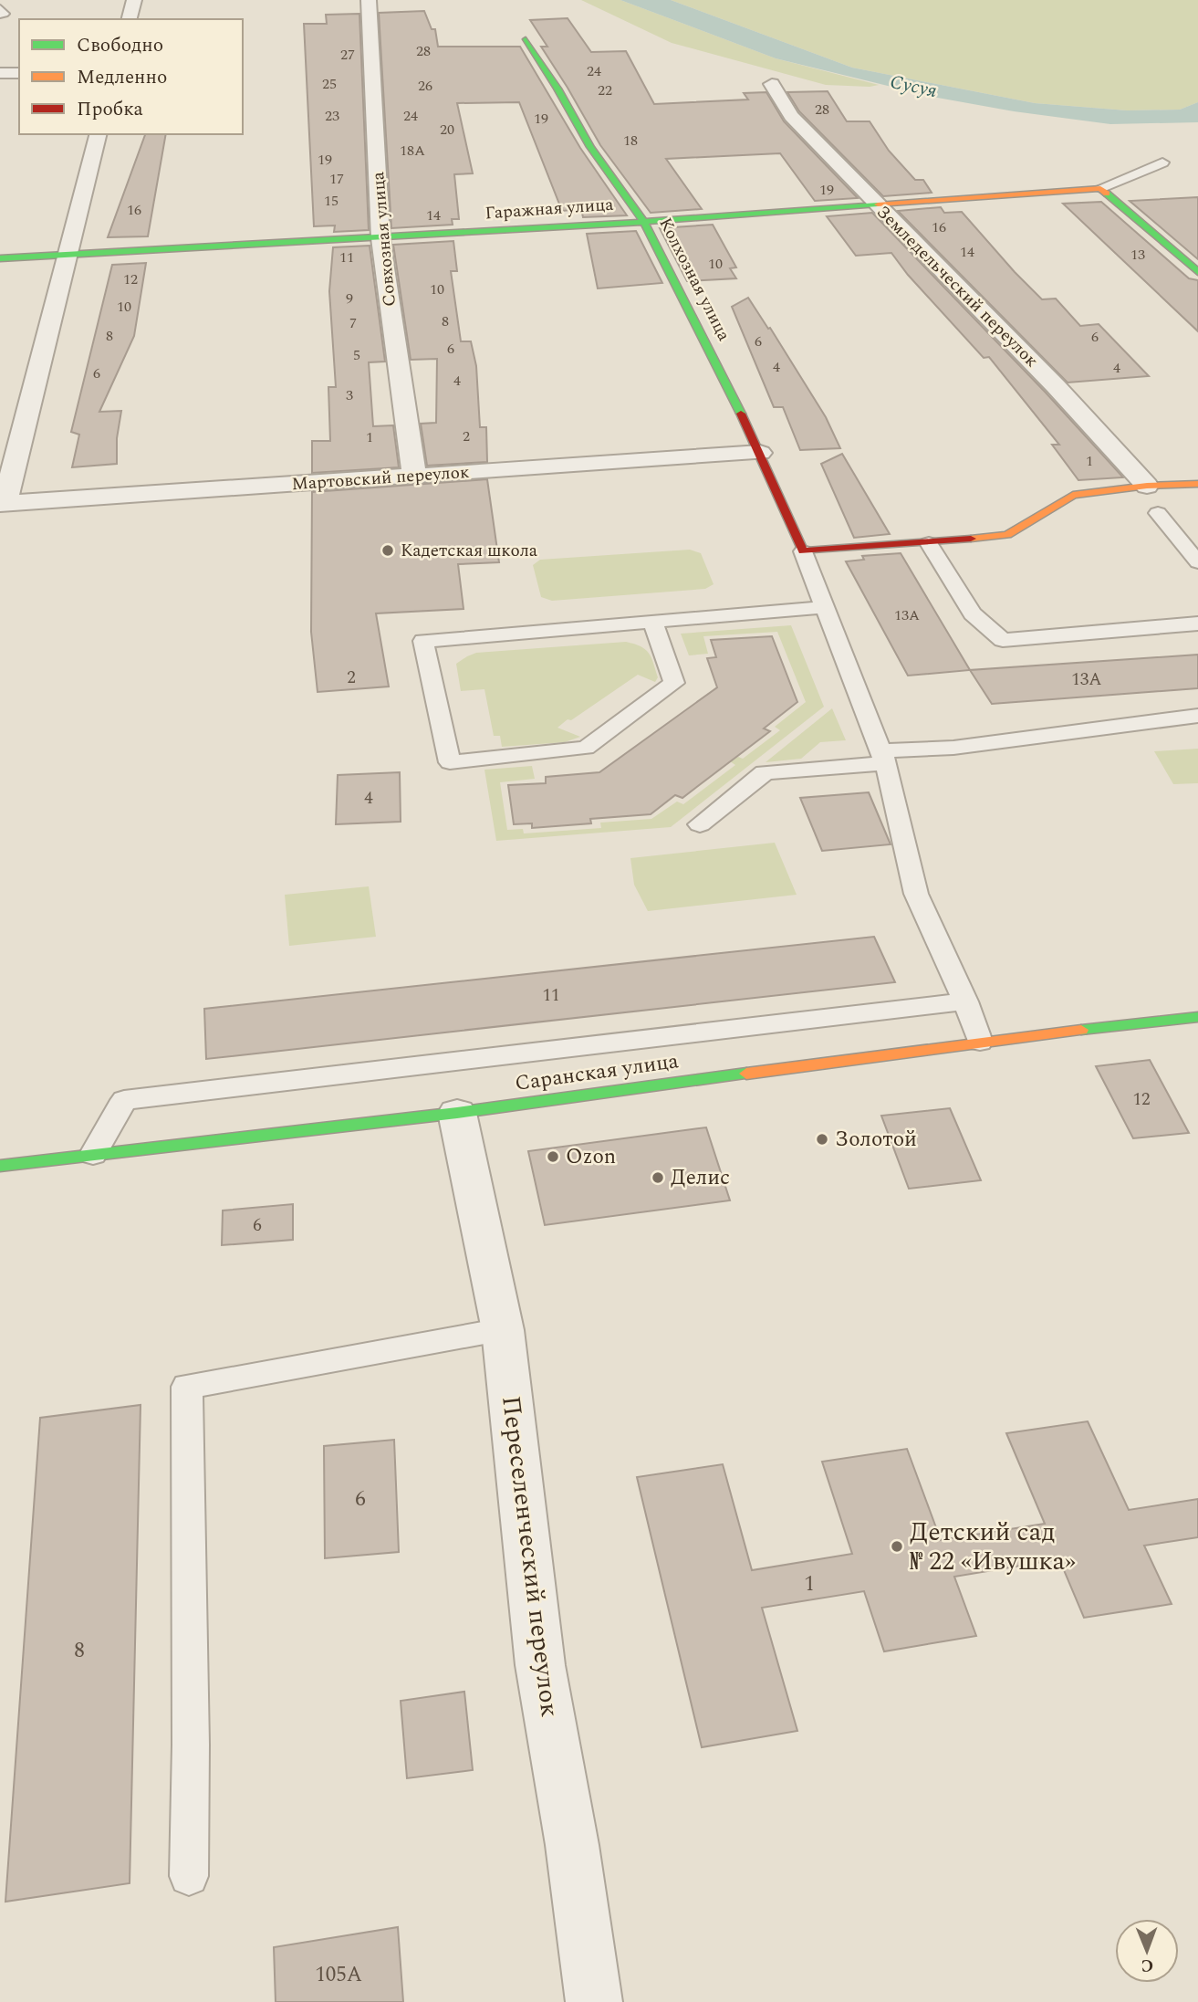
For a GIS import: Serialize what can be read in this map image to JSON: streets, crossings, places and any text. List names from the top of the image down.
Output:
{
  "streets": {
    "street": [
      "Гаражная улица",
      "Совхозная улица",
      "Колхозная улица",
      "Земледельческий переулок",
      "Мартовский переулок",
      "Саранская улица",
      "Переселенческий переулок"
    ]
  },
  "crossings": [
    ["Гаражная улица", "Совхозная улица"],
    ["Гаражная улица", "Колхозная улица"],
    ["Гаражная улица", "Земледельческий переулок"],
    ["Совхозная улица", "Мартовский переулок"],
    ["Колхозная улица", "Мартовский переулок"],
    ["Саранская улица", "Переселенческий переулок"]
  ],
  "water": ["Сусуя"],
  "places": [
    "Кадетская школа",
    "Золотой",
    "Ozon",
    "Делис",
    "Детский сад № 22 «Ивушка»"
  ],
  "house_numbers": [
    "28",
    "27",
    "24",
    "25",
    "26",
    "22",
    "28",
    "23",
    "24",
    "19",
    "20",
    "18",
    "18А",
    "19",
    "17",
    "19",
    "15",
    "16",
    "14",
    "16",
    "14",
    "13",
    "11",
    "10",
    "12",
    "10",
    "9",
    "10",
    "8",
    "7",
    "8",
    "6",
    "6",
    "6",
    "5",
    "4",
    "4",
    "6",
    "4",
    "3",
    "2",
    "1",
    "1",
    "13А",
    "2",
    "13А",
    "4",
    "11",
    "12",
    "6",
    "6",
    "1",
    "8",
    "105А"
  ],
  "legend": ["Свободно", "Медленно", "Пробка"],
  "north": "bottom"
}
